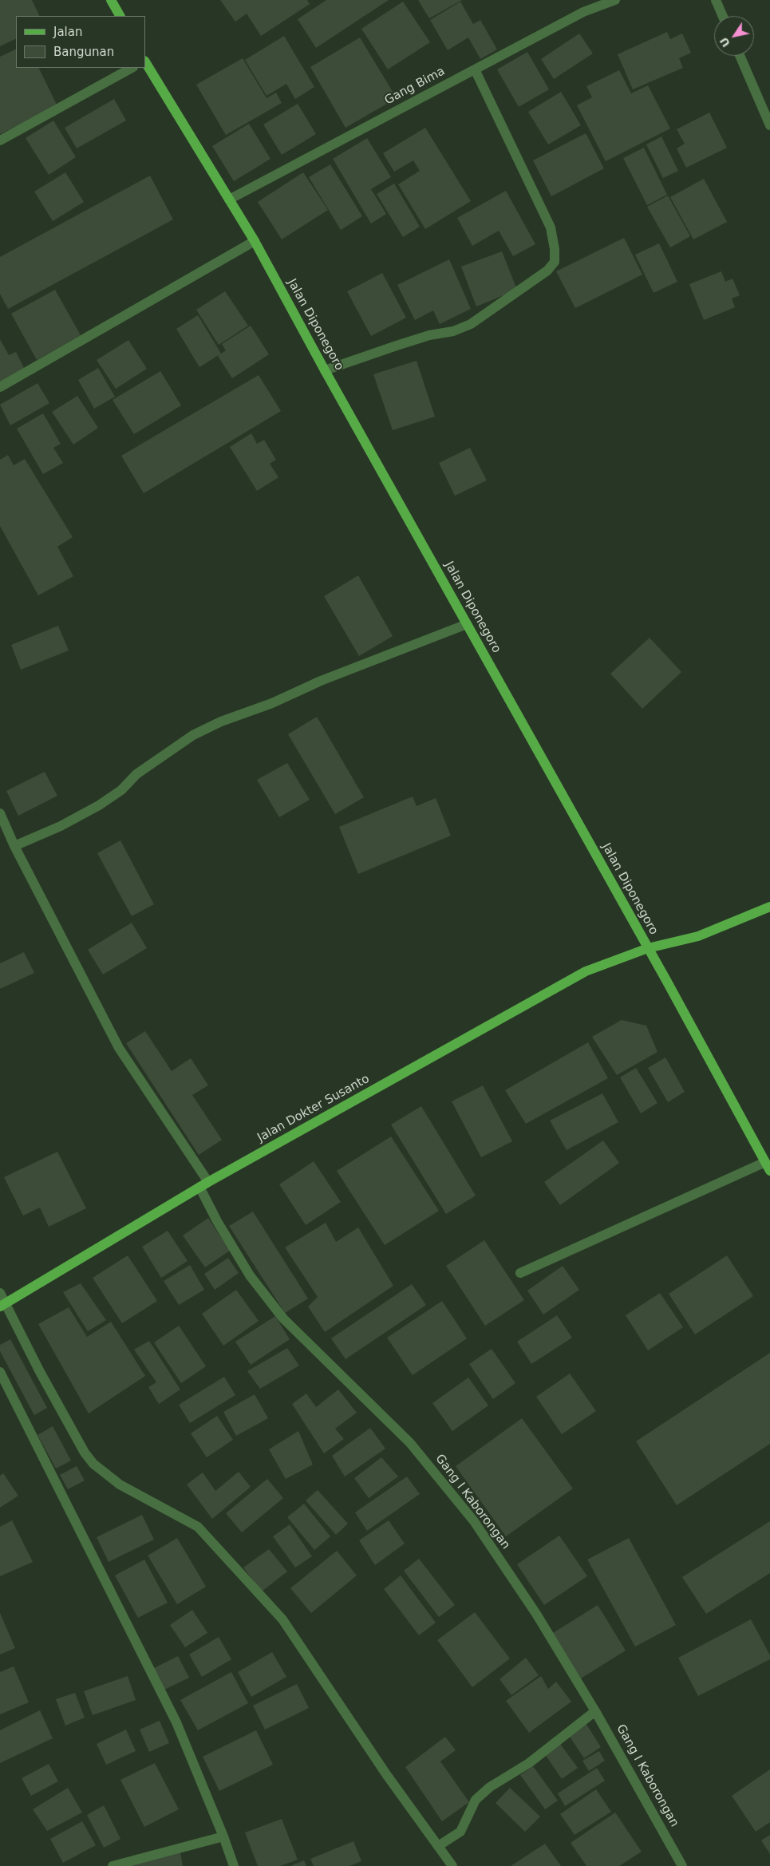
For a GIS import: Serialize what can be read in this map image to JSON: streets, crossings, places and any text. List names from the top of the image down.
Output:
{
  "streets": {
    "main road": ["Jalan Diponegoro", "Jalan Dokter Susanto"],
    "street": ["Gang Bima", "Gang I Kaborongan"]
  },
  "crossings": [
    ["Gang Bima", "Jalan Diponegoro"],
    ["Jalan Diponegoro", "Jalan Dokter Susanto"],
    ["Jalan Dokter Susanto", "Gang I Kaborongan"]
  ],
  "legend": ["Jalan", "Bangunan"],
  "north": "bottom left"
}
